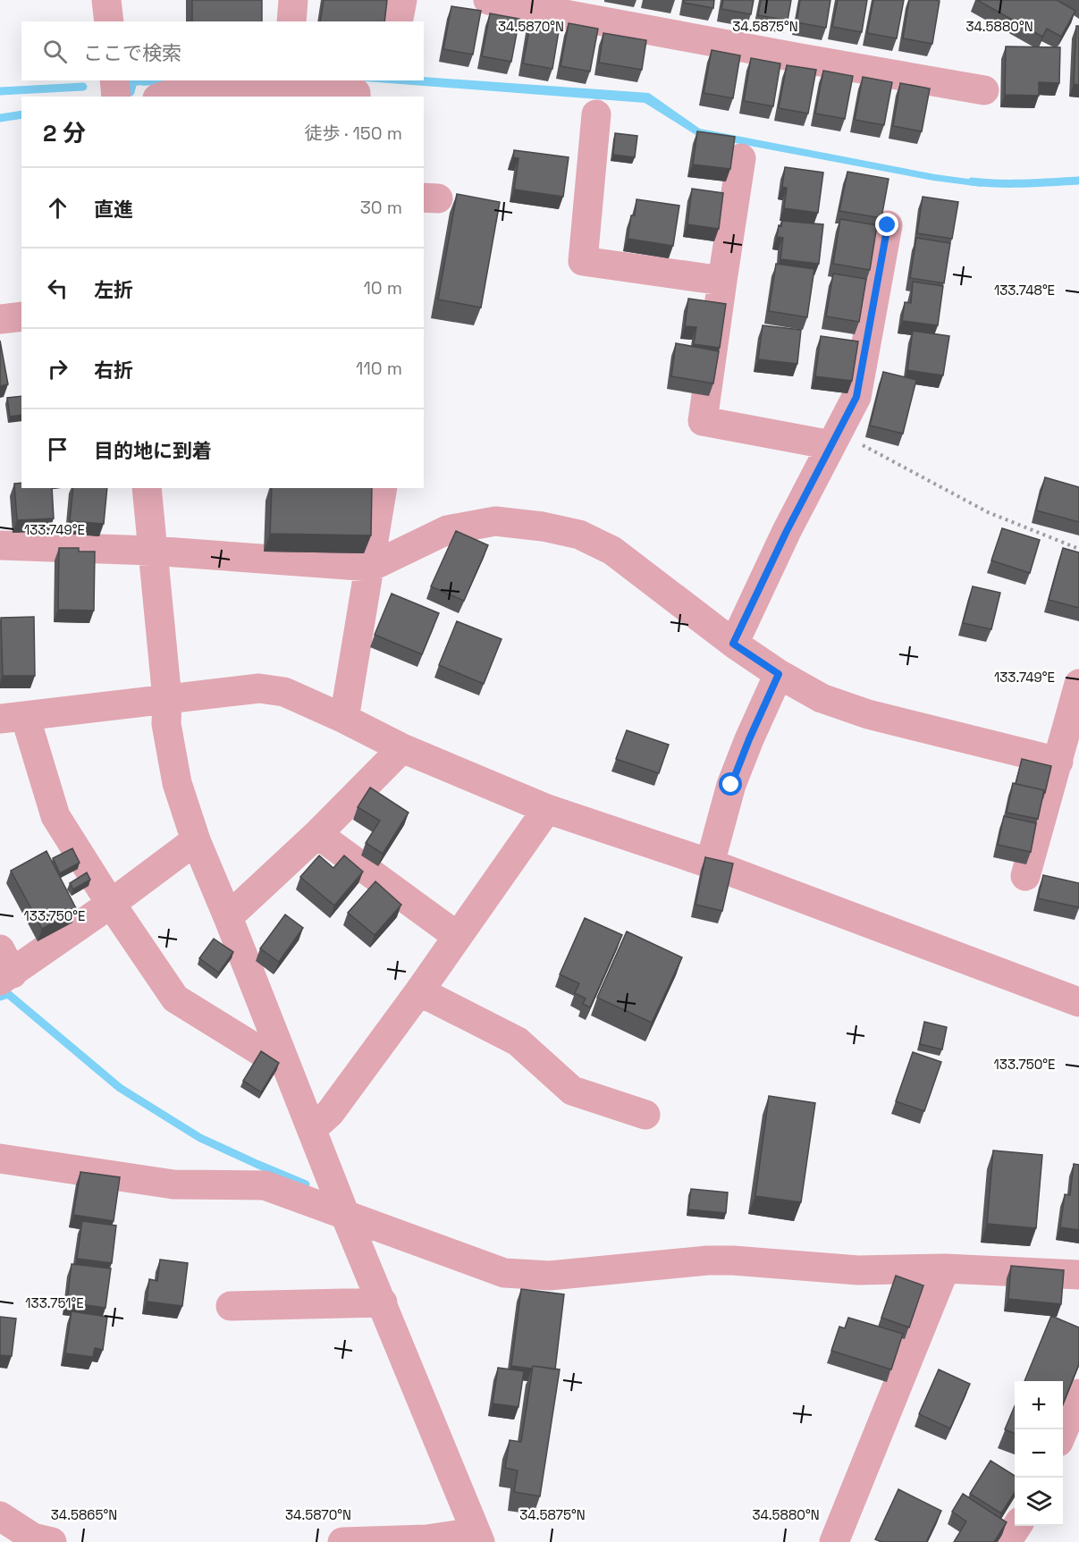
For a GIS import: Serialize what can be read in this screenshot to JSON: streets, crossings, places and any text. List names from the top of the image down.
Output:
{
  "page": {
    "search": "ここで検索",
    "heading": ["2 分", "徒歩 · 150 m"],
    "list": [
      ["直進", "30 m"],
      ["左折", "10 m"],
      ["右折", "110 m"],
      "目的地に到着"
    ],
    "map_buttons": ["+", "−"]
  },
  "coordinates": [
    "34.5870°N",
    "34.5875°N",
    "34.5880°N",
    "133.748°E",
    "133.749°E",
    "133.750°E",
    "133.751°E",
    "34.5865°N"
  ]
}
